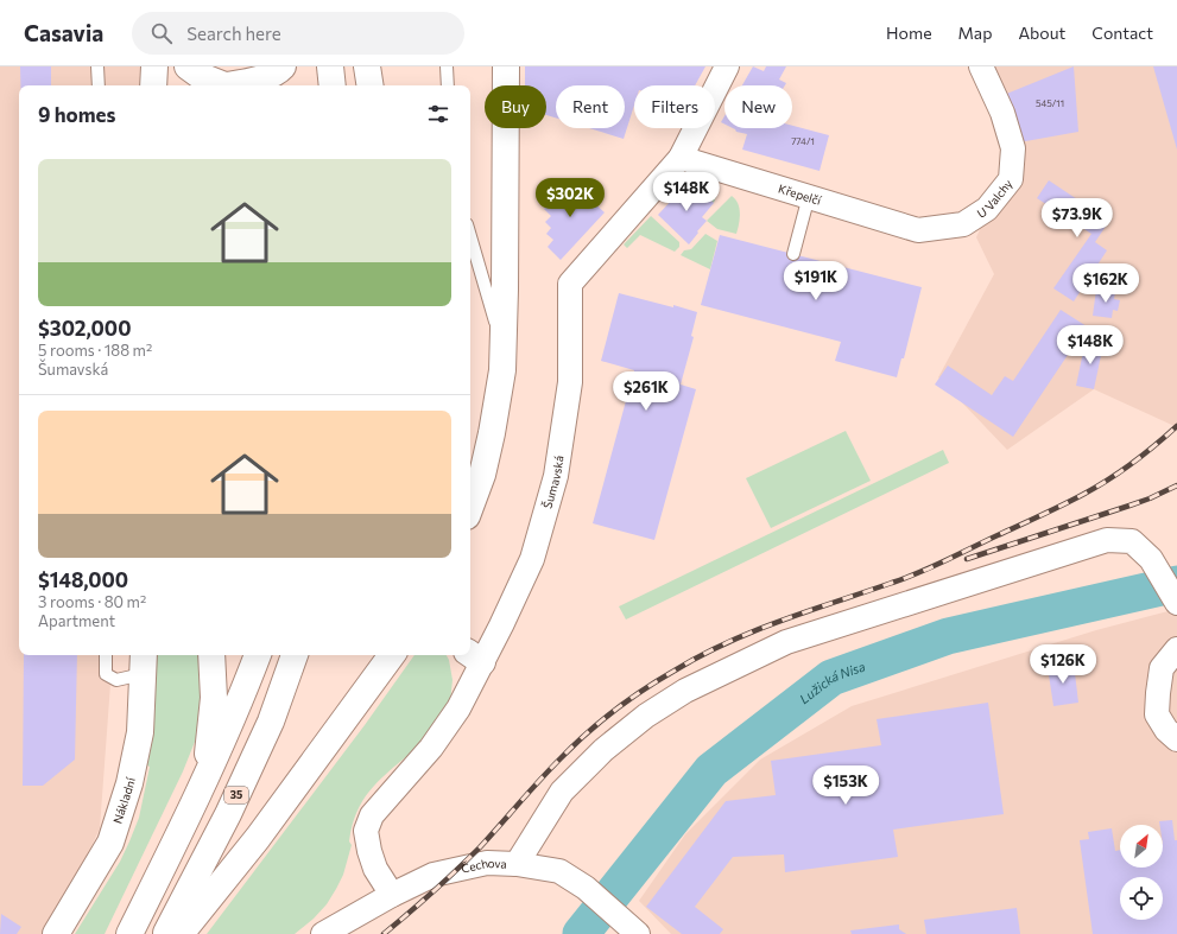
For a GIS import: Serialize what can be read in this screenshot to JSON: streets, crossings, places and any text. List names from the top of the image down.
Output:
{
  "streets": {
    "main road": ["35", "Nákladní"],
    "street": [
      "Křepelčí",
      "U Valchy",
      "Šumavská",
      "Čechova"
    ]
  },
  "crossings": [
    ["Křepelčí", "U Valchy"],
    ["Křepelčí", "Šumavská"],
    ["Šumavská", "Čechova"]
  ],
  "water": ["Lužická Nisa"],
  "house_numbers": ["545/11", "774/1"],
  "north": "top right",
  "page": {
    "header": "Casavia",
    "search": "Search here",
    "nav": [
      "Home",
      "Map",
      "About",
      "Contact"
    ],
    "chip": [
      "Buy",
      "Rent",
      "Filters",
      "New"
    ],
    "heading": "9 homes",
    "list": [
      {
        "name": "$302,000",
        "note": "5 rooms · 188 m² · Šumavská"
      },
      {
        "name": "$148,000",
        "note": "3 rooms · 80 m² · Apartment"
      }
    ],
    "price": [
      "$148K",
      "$302K",
      "$73.9K",
      "$191K",
      "$162K",
      "$148K",
      "$261K",
      "$126K",
      "$153K"
    ]
  }
}
